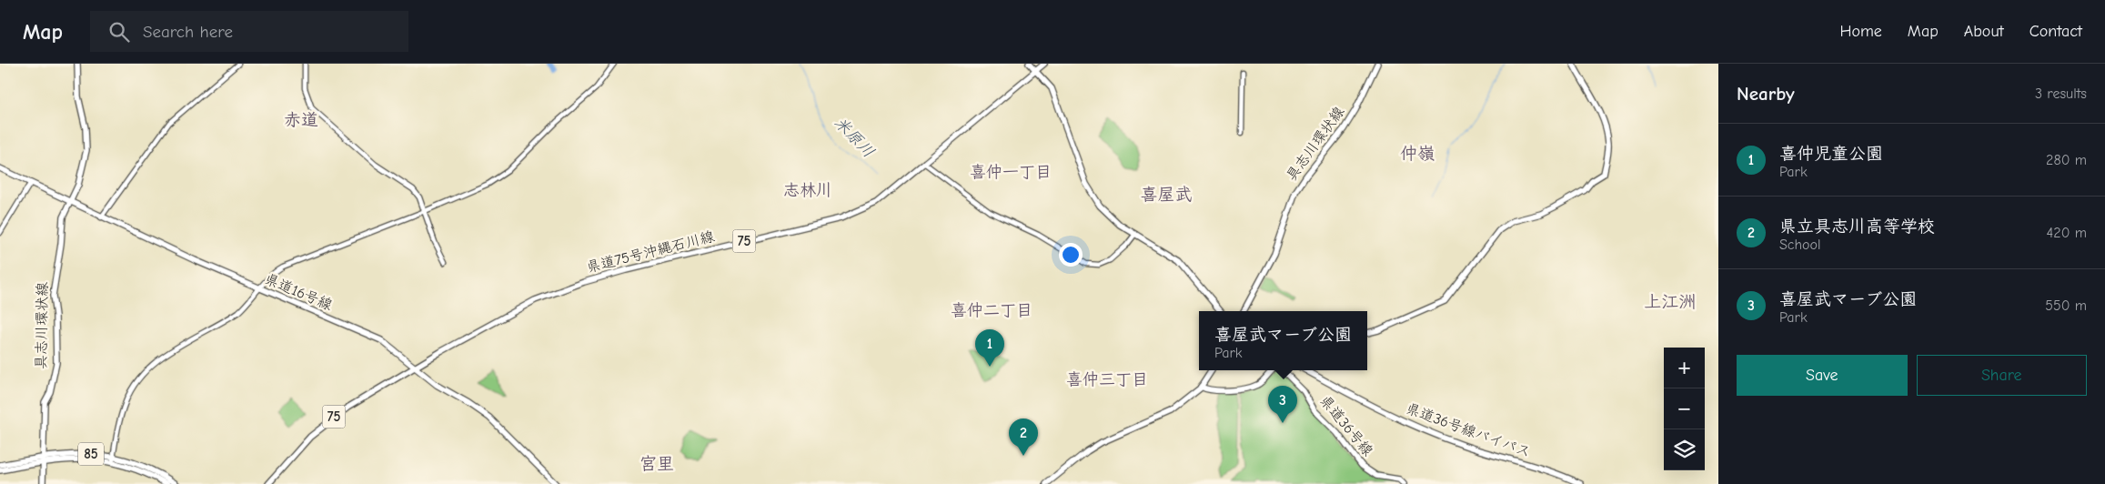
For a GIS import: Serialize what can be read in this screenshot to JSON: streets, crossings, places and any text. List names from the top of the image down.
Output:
{
  "streets": {
    "main road": [
      "具志川環状線",
      "75",
      "県道75号沖縄石川線",
      "県道16号線",
      "県道36号線",
      "県道36号線バイパス",
      "85"
    ]
  },
  "crossings": [
    ["具志川環状線", "県道16号線"],
    ["具志川環状線", "85"],
    ["県道75号沖縄石川線", "県道16号線"]
  ],
  "districts": [
    "赤道",
    "仲嶺",
    "喜仲一丁目",
    "志林川",
    "喜屋武",
    "上江洲",
    "喜仲二丁目",
    "喜仲三丁目",
    "宮里"
  ],
  "water": ["米原川"],
  "page": {
    "header": "Map",
    "search": "Search here",
    "nav": [
      "Home",
      "Map",
      "About",
      "Contact"
    ],
    "heading": ["Nearby", "3 results"],
    "list": [
      {
        "mark": "1",
        "name": "喜仲児童公園",
        "note": "Park",
        "value": "280 m"
      },
      {
        "mark": "2",
        "name": "県立具志川高等学校",
        "note": "School",
        "value": "420 m"
      },
      {
        "mark": "3",
        "name": "喜屋武マーブ公園",
        "note": "Park",
        "value": "550 m"
      }
    ],
    "popup": ["喜屋武マーブ公園", "Park"],
    "pins": ["1", "3", "2"],
    "buttons": ["Save", "Share"],
    "map_buttons": ["+", "−"]
  }
}
